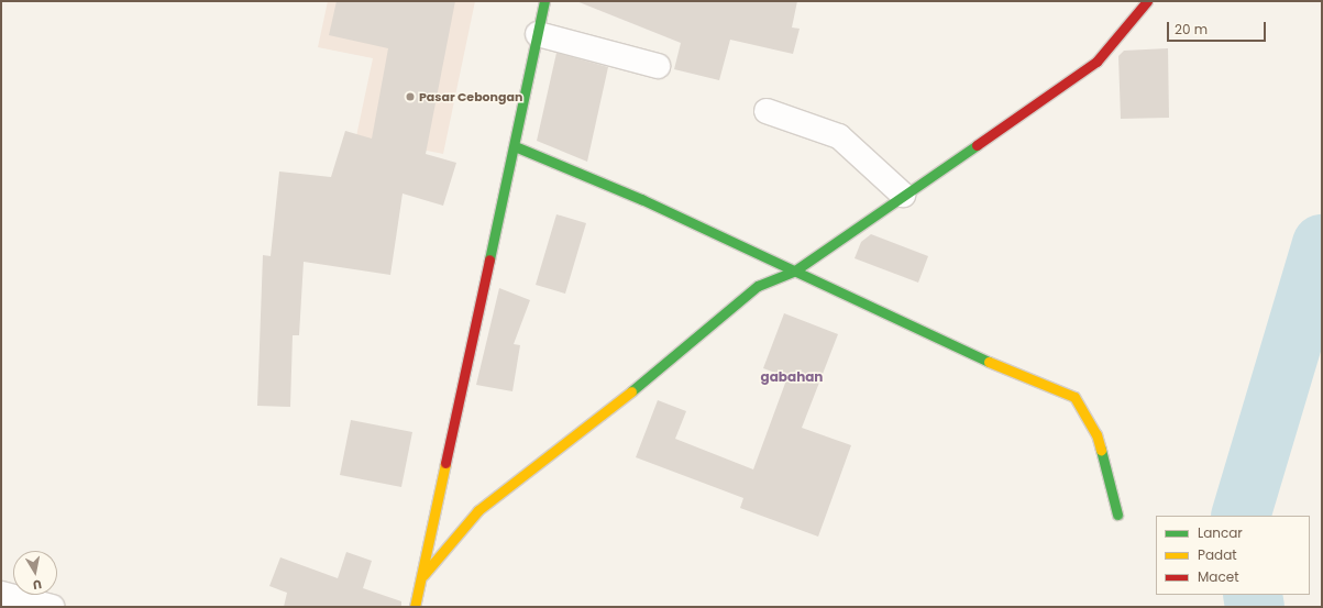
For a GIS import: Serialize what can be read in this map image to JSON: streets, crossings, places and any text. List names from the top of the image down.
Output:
{
  "districts": ["gabahan"],
  "places": ["Pasar Cebongan"],
  "legend": ["Lancar", "Padat", "Macet"],
  "scale_bar": "20 m",
  "north": "bottom"
}
